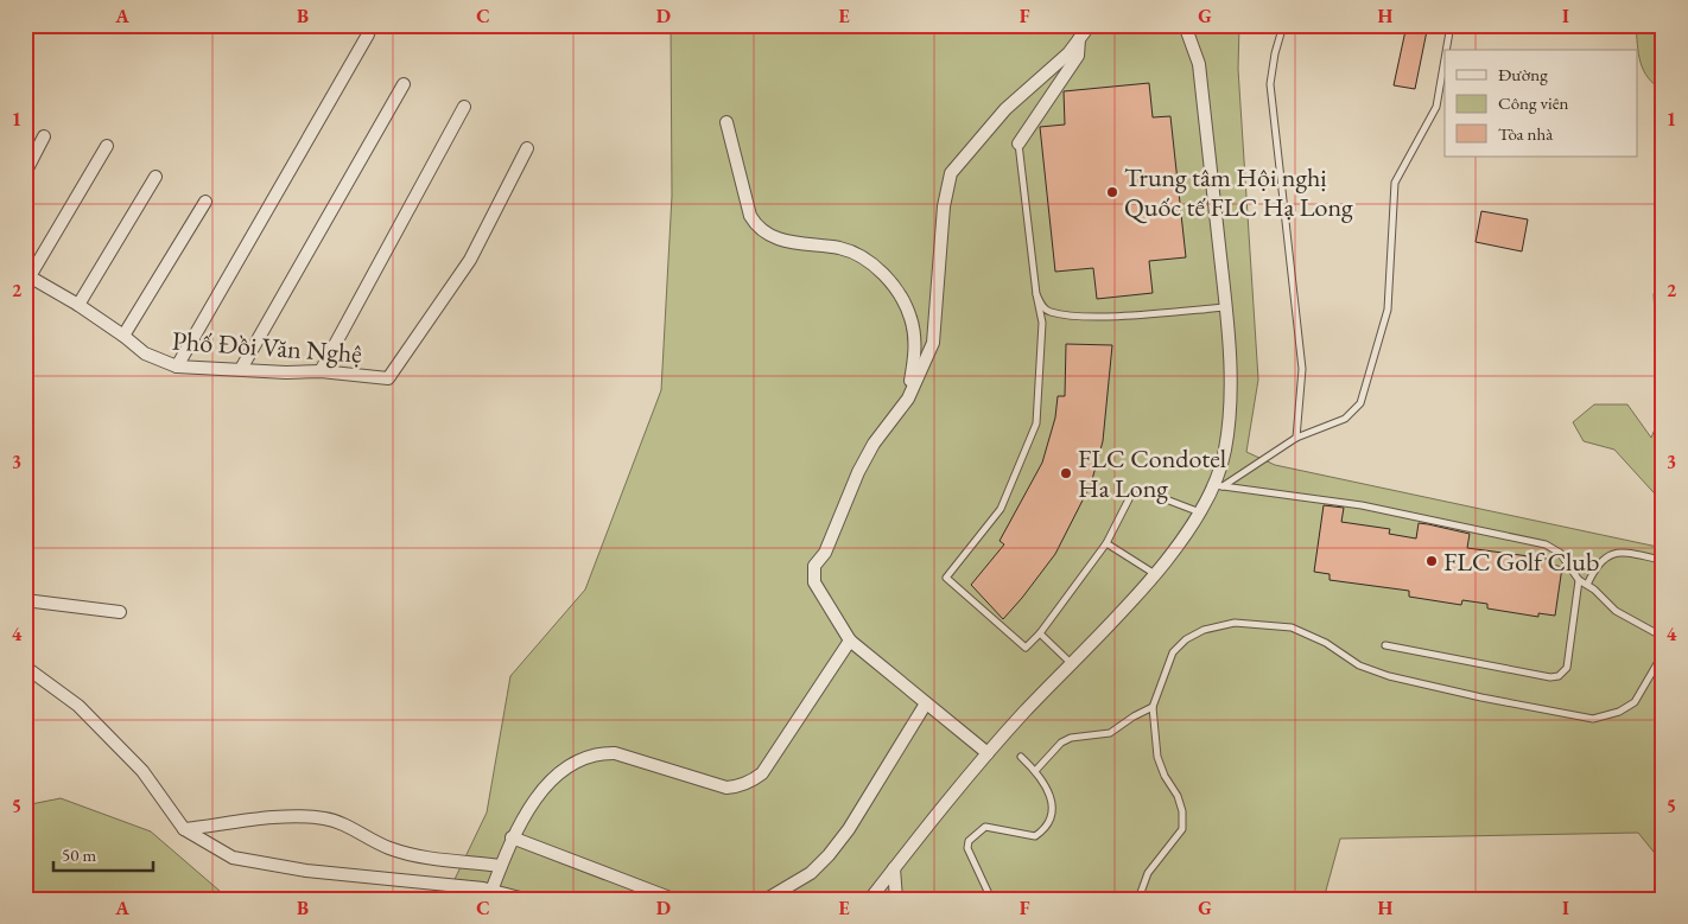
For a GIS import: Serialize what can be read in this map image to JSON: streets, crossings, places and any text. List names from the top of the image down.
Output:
{
  "streets": {
    "street": ["Phố Đồi Văn Nghệ"]
  },
  "places": ["Trung tâm Hội nghị Quốc tế FLC Hạ Long", "FLC Condotel Ha Long", "FLC Golf Club"],
  "legend": ["Đường", "Công viên", "Tòa nhà"],
  "scale_bar": "50 m",
  "grid": {
    "columns": [
      "A",
      "B",
      "C",
      "D",
      "E",
      "F",
      "G",
      "H",
      "I"
    ],
    "rows": [
      "1",
      "2",
      "3",
      "4",
      "5"
    ]
  }
}
